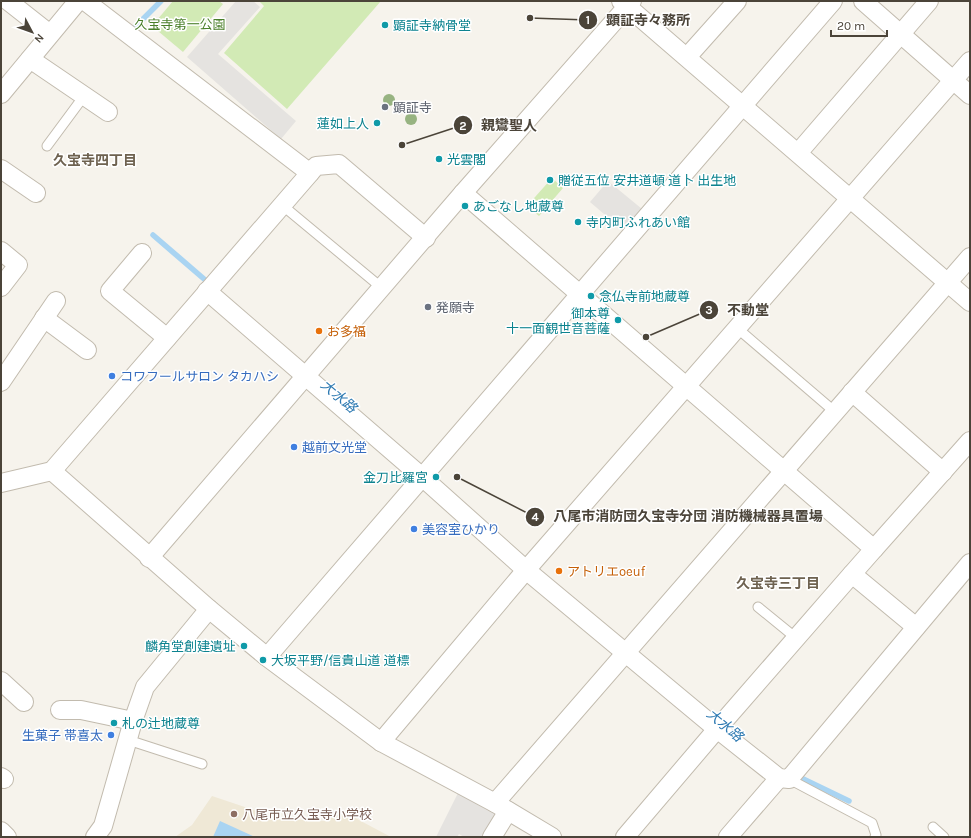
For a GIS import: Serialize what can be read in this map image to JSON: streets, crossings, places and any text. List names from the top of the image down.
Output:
{
  "districts": ["久宝寺四丁目", "久宝寺三丁目"],
  "water": ["大水路"],
  "parks": ["久宝寺第一公園"],
  "places": [
    "顕証寺々務所",
    "顕証寺納骨堂",
    "顕証寺",
    "蓮如上人",
    "親鸞聖人",
    "光雲閣",
    "贈従五位 安井道頓 道卜 出生地",
    "あごなし地蔵尊",
    "寺内町ふれあい館",
    "念仏寺前地蔵尊",
    "発願寺",
    "御本尊 十一面観世音菩薩",
    "お多福",
    "不動堂",
    "コワフールサロン タカハシ",
    "越前文光堂",
    "金刀比羅宮",
    "八尾市消防団久宝寺分団 消防機械器具置場",
    "美容室ひかり",
    "アトリエoeuf",
    "麟角堂創建遺址",
    "大坂平野/信貴山道 道標",
    "札の辻地蔵尊",
    "生菓子 帯喜太",
    "八尾市立久宝寺小学校"
  ],
  "scale_bar": "20 m",
  "north": "bottom right"
}
